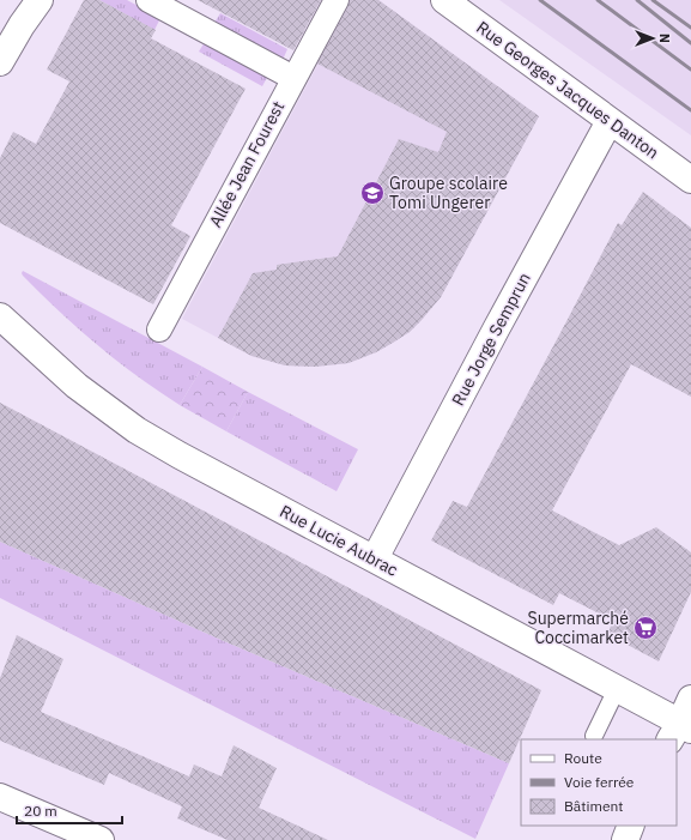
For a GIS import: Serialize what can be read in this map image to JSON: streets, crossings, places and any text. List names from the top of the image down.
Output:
{
  "streets": {
    "street": [
      "Rue Georges Jacques Danton",
      "Allée Jean Fourest",
      "Rue Jorge Semprun",
      "Rue Lucie Aubrac"
    ]
  },
  "crossings": [
    ["Rue Georges Jacques Danton", "Rue Jorge Semprun"],
    ["Rue Jorge Semprun", "Rue Lucie Aubrac"]
  ],
  "places": {
    "school or university": ["Groupe scolaire Tomi Ungerer"],
    "supermarket": ["Supermarché Coccimarket"]
  },
  "legend": ["Route", "Voie ferrée", "Bâtiment"],
  "scale_bar": "20 m",
  "north": "right"
}
